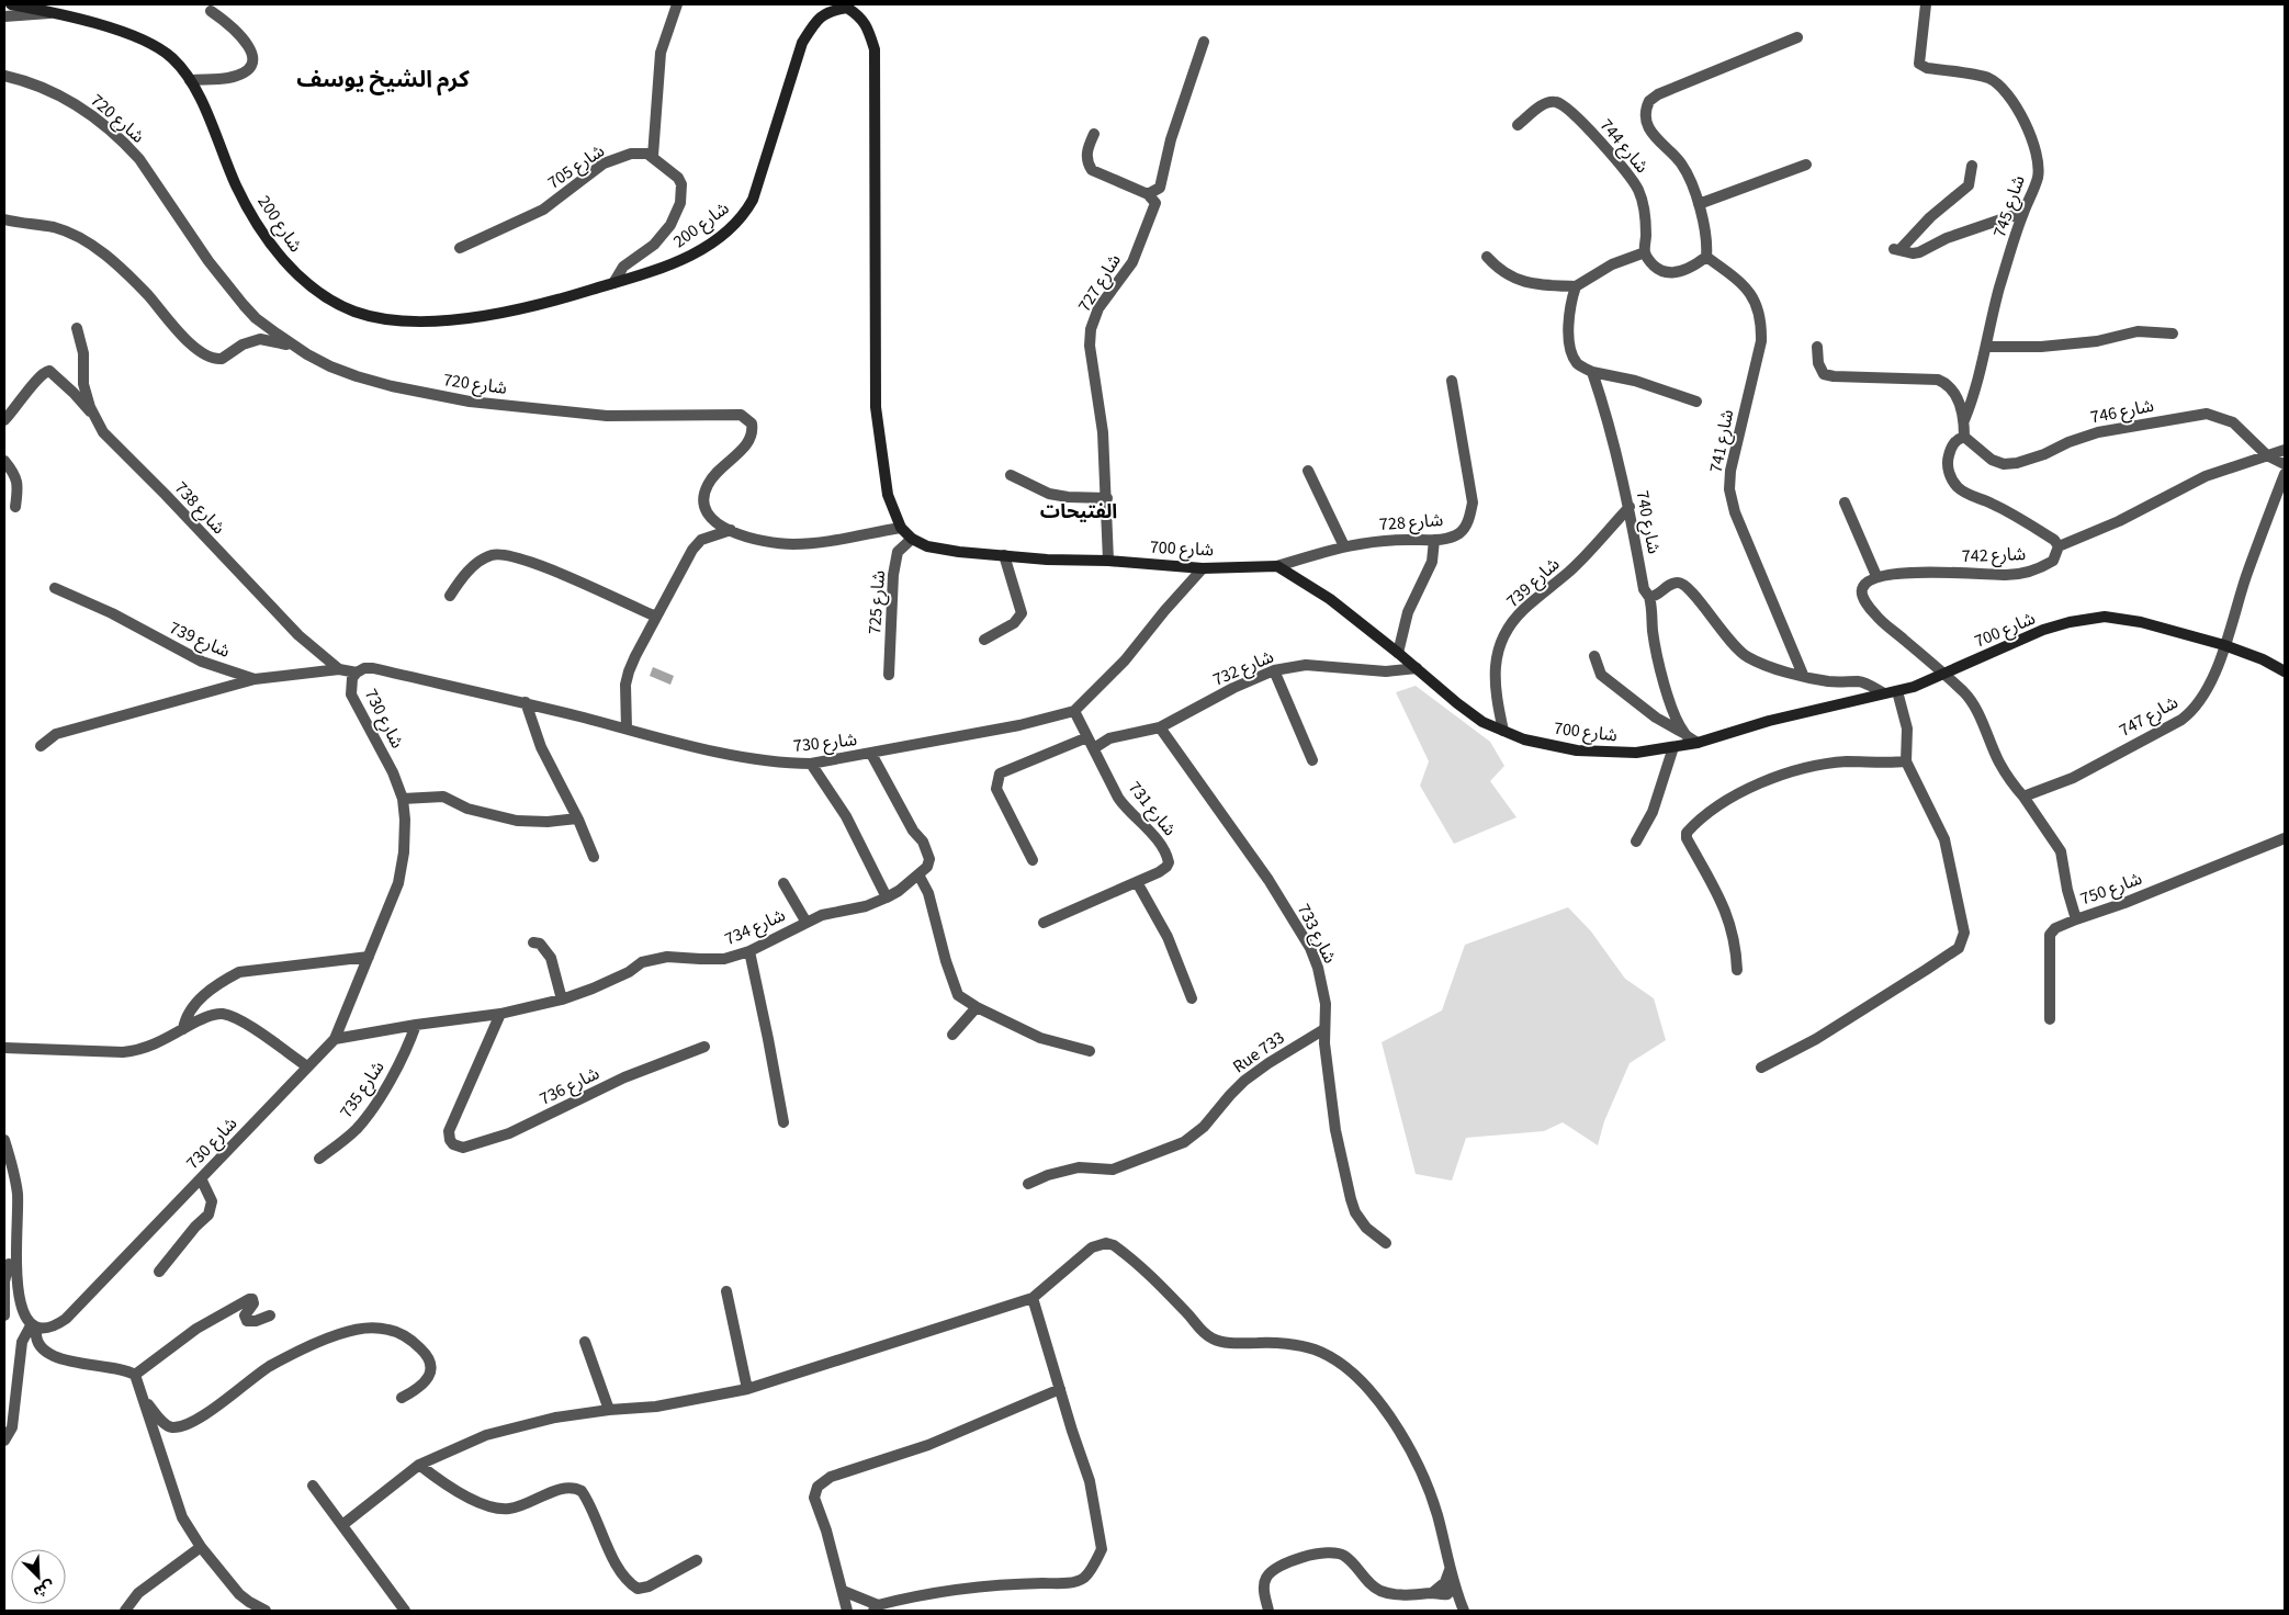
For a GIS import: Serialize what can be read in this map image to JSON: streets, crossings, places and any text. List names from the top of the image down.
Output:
{
  "streets": {
    "main road": ["شارع 200", "شارع 700"],
    "street": [
      "شارع 720",
      "شارع 744",
      "شارع 705",
      "شارع 745",
      "شارع 727",
      "شارع 746",
      "شارع 741",
      "شارع 738",
      "شارع 728",
      "شارع 740",
      "شارع 742",
      "شارع 739",
      "شارع 725",
      "شارع 732",
      "شارع 747",
      "شارع 730",
      "شارع 731",
      "شارع 750",
      "شارع 734",
      "شارع 733",
      "Rue 733",
      "شارع 736",
      "شارع 735"
    ]
  },
  "crossings": [
    ["شارع 720", "شارع 200"],
    ["شارع 744", "شارع 741"],
    ["شارع 200", "شارع 700"],
    ["شارع 200", "شارع 725"],
    ["شارع 727", "شارع 700"],
    ["شارع 746", "شارع 742"],
    ["شارع 738", "شارع 739"],
    ["شارع 728", "شارع 700"],
    ["شارع 740", "شارع 739"],
    ["شارع 700", "شارع 739"],
    ["شارع 700", "شارع 725"],
    ["شارع 700", "شارع 732"],
    ["شارع 700", "شارع 747"],
    ["شارع 700", "شارع 730"],
    ["شارع 732", "شارع 731"],
    ["شارع 732", "شارع 733"],
    ["شارع 747", "شارع 750"],
    ["شارع 730", "شارع 731"],
    ["شارع 730", "شارع 734"],
    ["شارع 734", "شارع 736"],
    ["شارع 734", "شارع 735"],
    ["شارع 733", "Rue 733"]
  ],
  "districts": ["كرم الشيخ يوسف", "الفتيحات"],
  "north": "bottom right"
}
